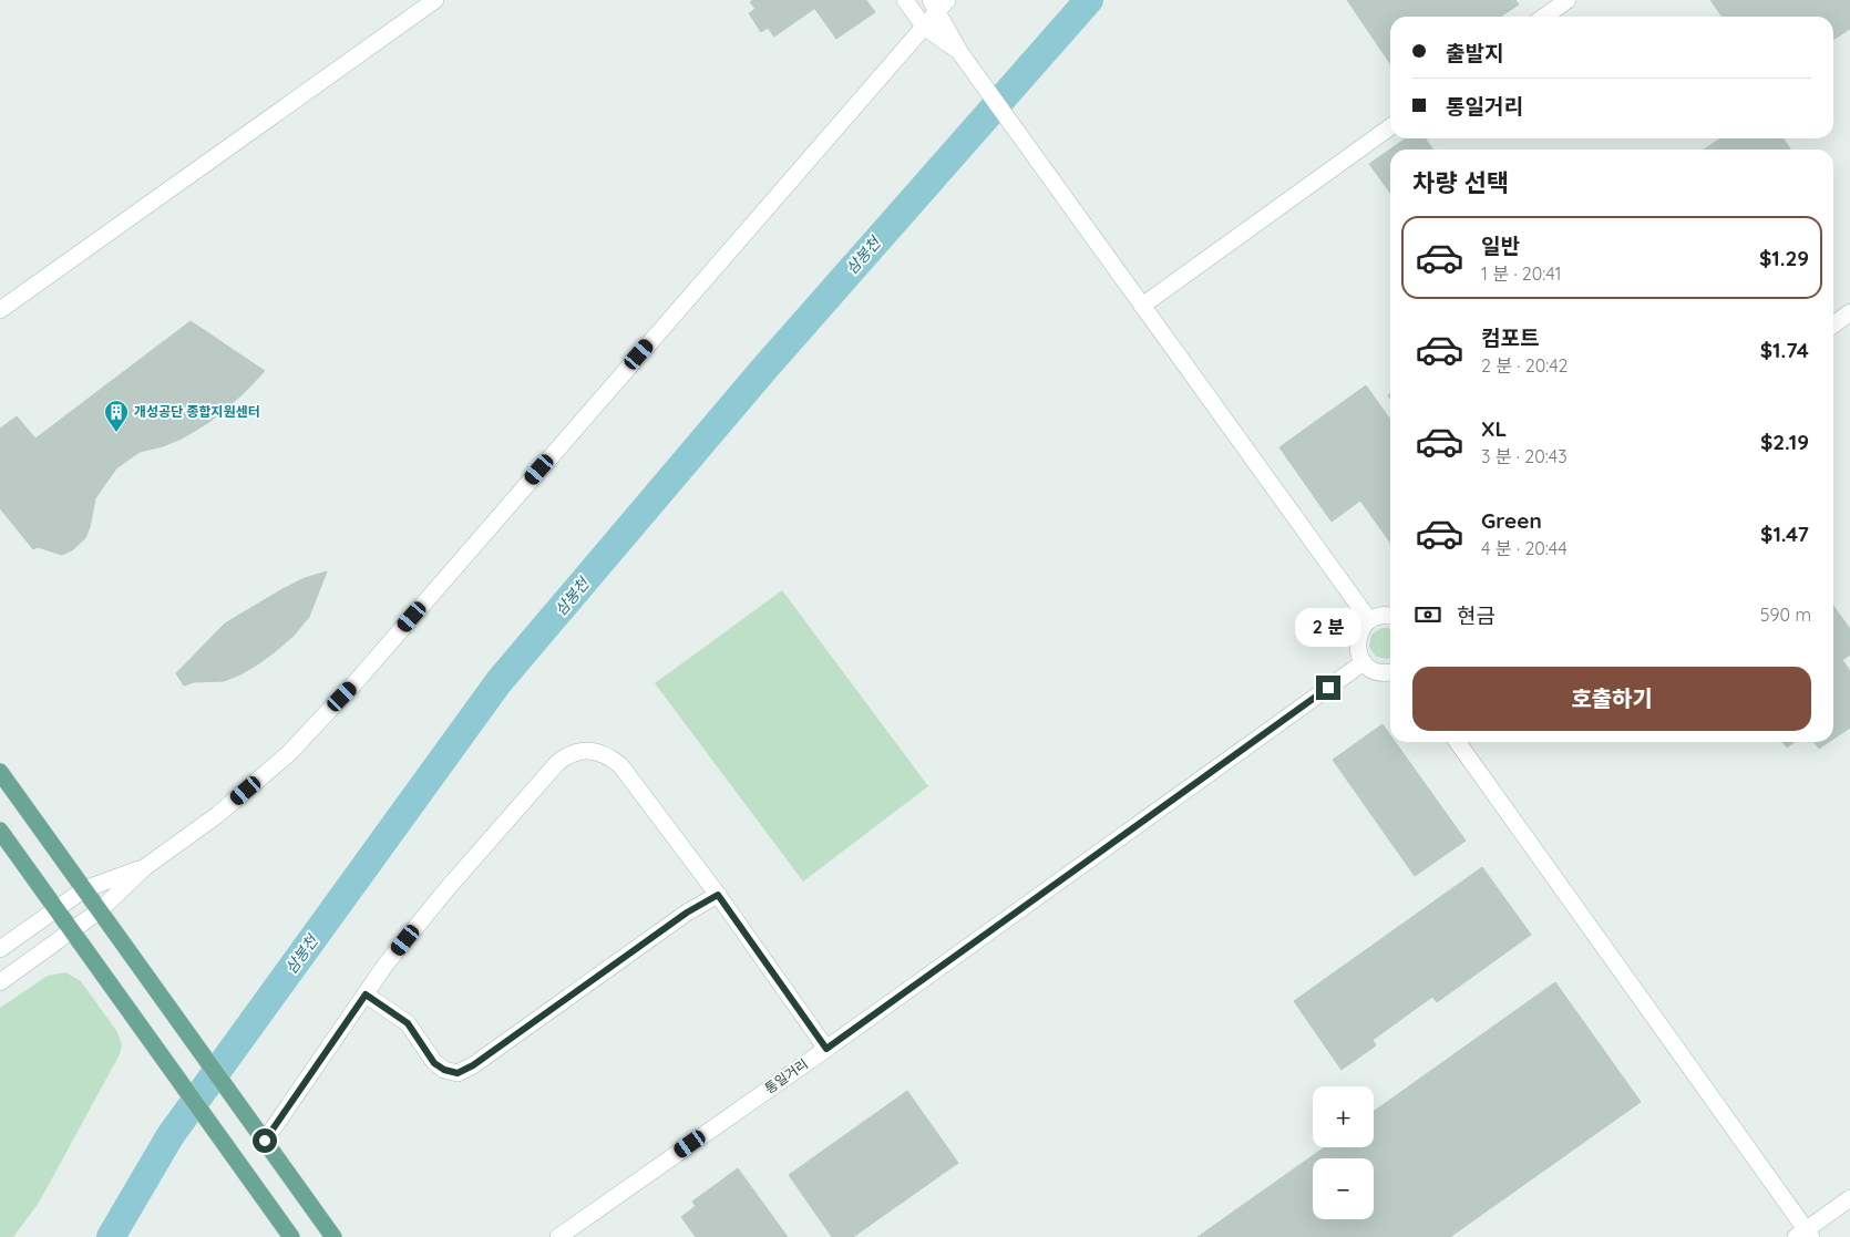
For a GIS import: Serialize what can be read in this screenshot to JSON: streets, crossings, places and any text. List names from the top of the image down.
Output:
{
  "streets": {
    "street": ["통일거리"]
  },
  "water": ["삼봉천"],
  "places": {
    "building": ["개성공단 종합지원센터"]
  },
  "page": {
    "banner": ["출발지", "통일거리"],
    "heading": "차량 선택",
    "list": [
      {
        "name": "일반",
        "note": "1 분 · 20:41",
        "value": "$1.29"
      },
      {
        "name": "컴포트",
        "note": "2 분 · 20:42",
        "value": "$1.74"
      },
      {
        "name": "XL",
        "note": "3 분 · 20:43",
        "value": "$2.19"
      },
      {
        "name": "Green",
        "note": "4 분 · 20:44",
        "value": "$1.47"
      }
    ],
    "pay": ["현금", "590 m"],
    "bubble": "2 분",
    "buttons": "호출하기",
    "map_buttons": ["+", "−"]
  }
}
